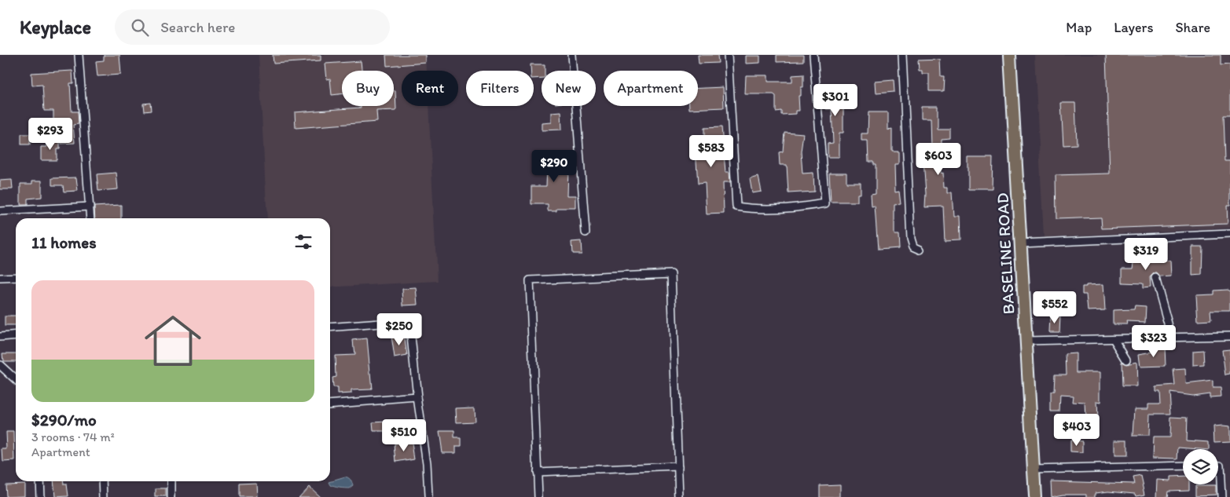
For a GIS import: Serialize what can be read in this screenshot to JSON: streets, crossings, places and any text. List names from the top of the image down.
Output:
{
  "streets": {
    "main road": ["BASELINE ROAD"]
  },
  "page": {
    "header": "Keyplace",
    "search": "Search here",
    "nav": ["Map", "Layers", "Share"],
    "chip": [
      "Buy",
      "Rent",
      "Filters",
      "New",
      "Apartment"
    ],
    "price": [
      "$301",
      "$293",
      "$583",
      "$603",
      "$290",
      "$319",
      "$552",
      "$250",
      "$323",
      "$403",
      "$510"
    ],
    "heading": "11 homes",
    "list": [
      {
        "name": "$290/mo",
        "note": "3 rooms · 74 m² · Apartment"
      }
    ]
  }
}
